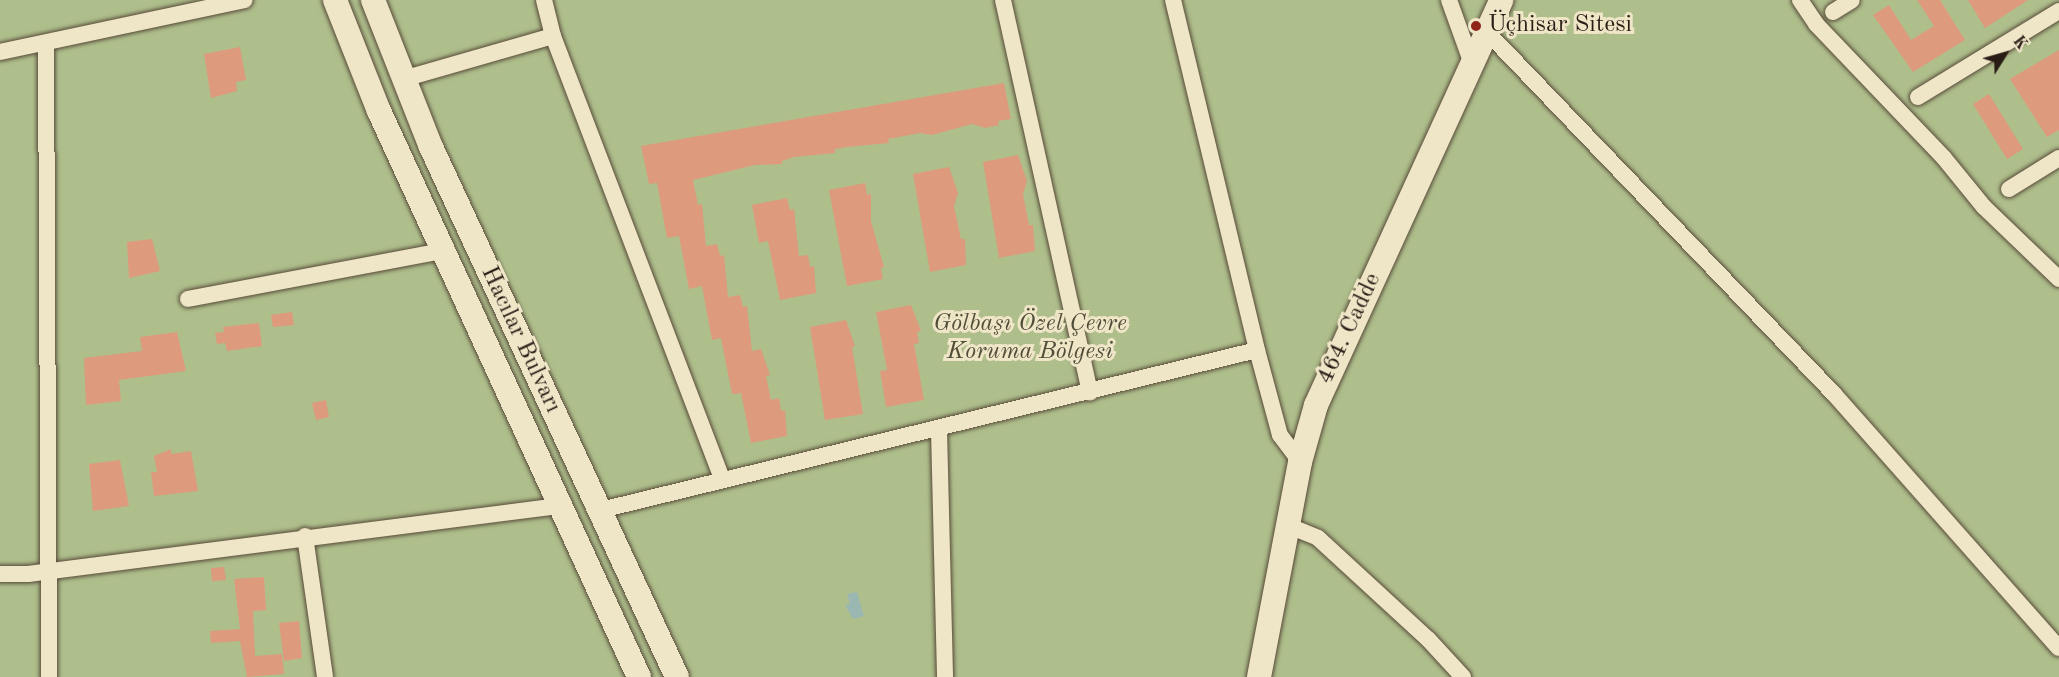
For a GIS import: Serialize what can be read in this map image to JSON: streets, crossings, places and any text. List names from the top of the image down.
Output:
{
  "streets": {
    "main road": ["464. Cadde", "Hacılar Bulvarı"]
  },
  "parks": ["Gölbaşı Özel Çevre Koruma Bölgesi"],
  "places": ["Üçhisar Sitesi"],
  "north": "top right"
}
